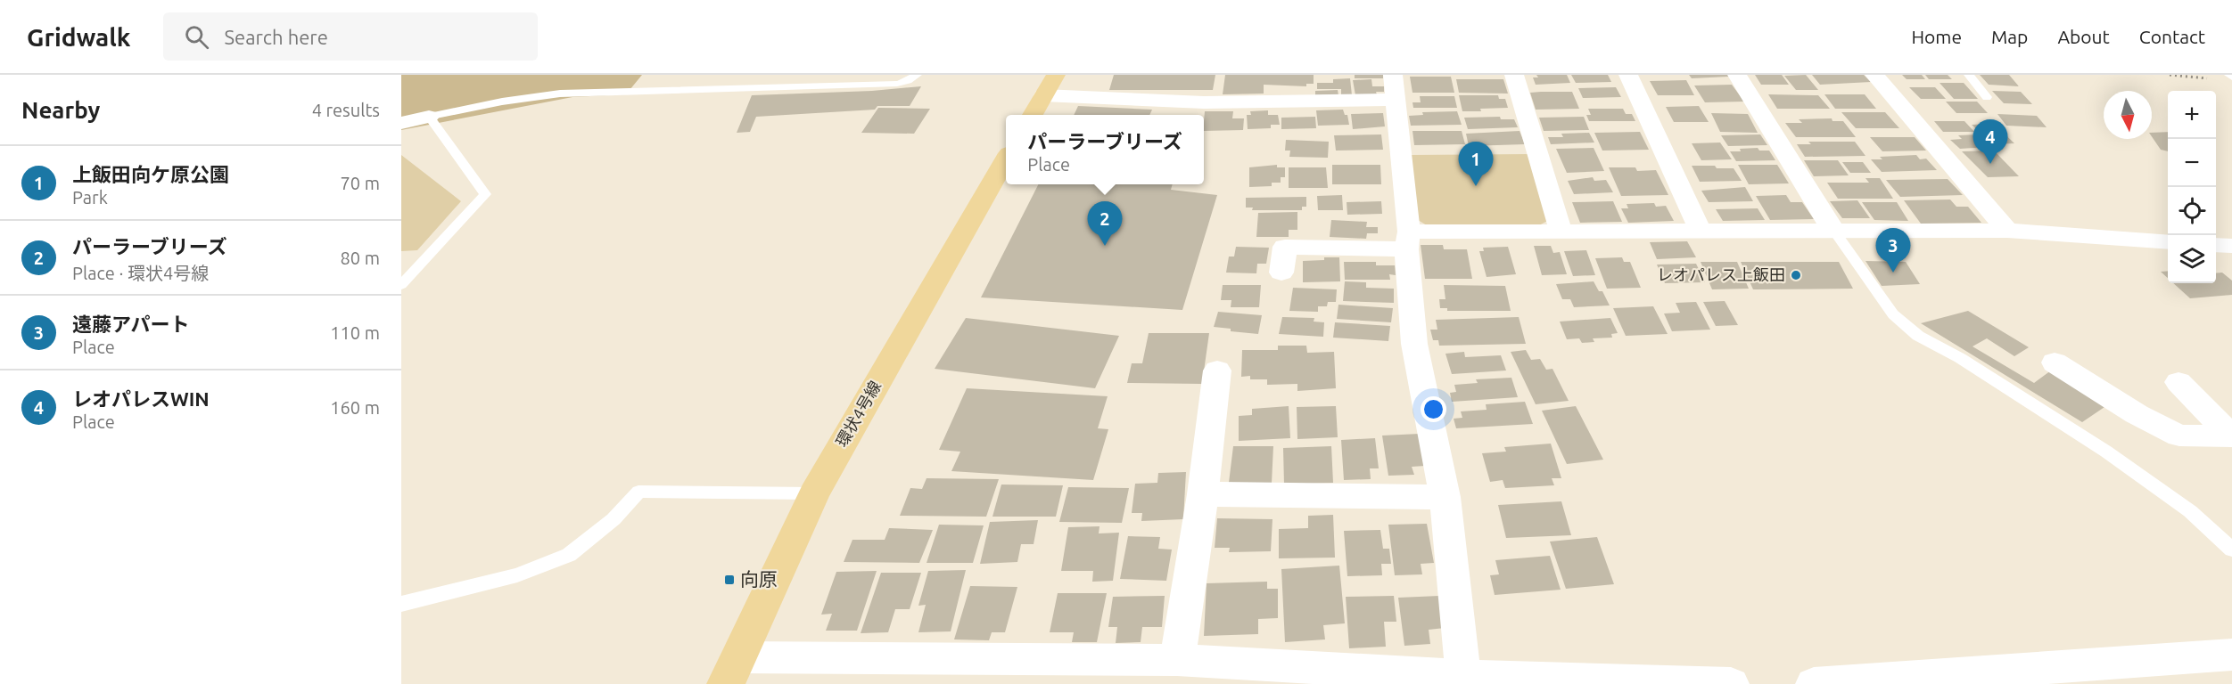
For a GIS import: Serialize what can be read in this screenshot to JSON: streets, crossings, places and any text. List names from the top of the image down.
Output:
{
  "streets": {
    "main road": ["環状4号線"]
  },
  "places": {
    "other": ["レオパレス上飯田"],
    "transit": ["向原"]
  },
  "north": "bottom",
  "page": {
    "header": "Gridwalk",
    "search": "Search here",
    "nav": [
      "Home",
      "Map",
      "About",
      "Contact"
    ],
    "heading": ["Nearby", "4 results"],
    "map_buttons": ["+", "−"],
    "popup": ["パーラーブリーズ", "Place"],
    "pins": [
      "4",
      "1",
      "2",
      "3"
    ],
    "list": [
      {
        "mark": "1",
        "name": "上飯田向ケ原公園",
        "note": "Park",
        "value": "70 m"
      },
      {
        "mark": "2",
        "name": "パーラーブリーズ",
        "note": "Place · 環状4号線",
        "value": "80 m"
      },
      {
        "mark": "3",
        "name": "遠藤アパート",
        "note": "Place",
        "value": "110 m"
      },
      {
        "mark": "4",
        "name": "レオパレスWIN",
        "note": "Place",
        "value": "160 m"
      }
    ]
  }
}
